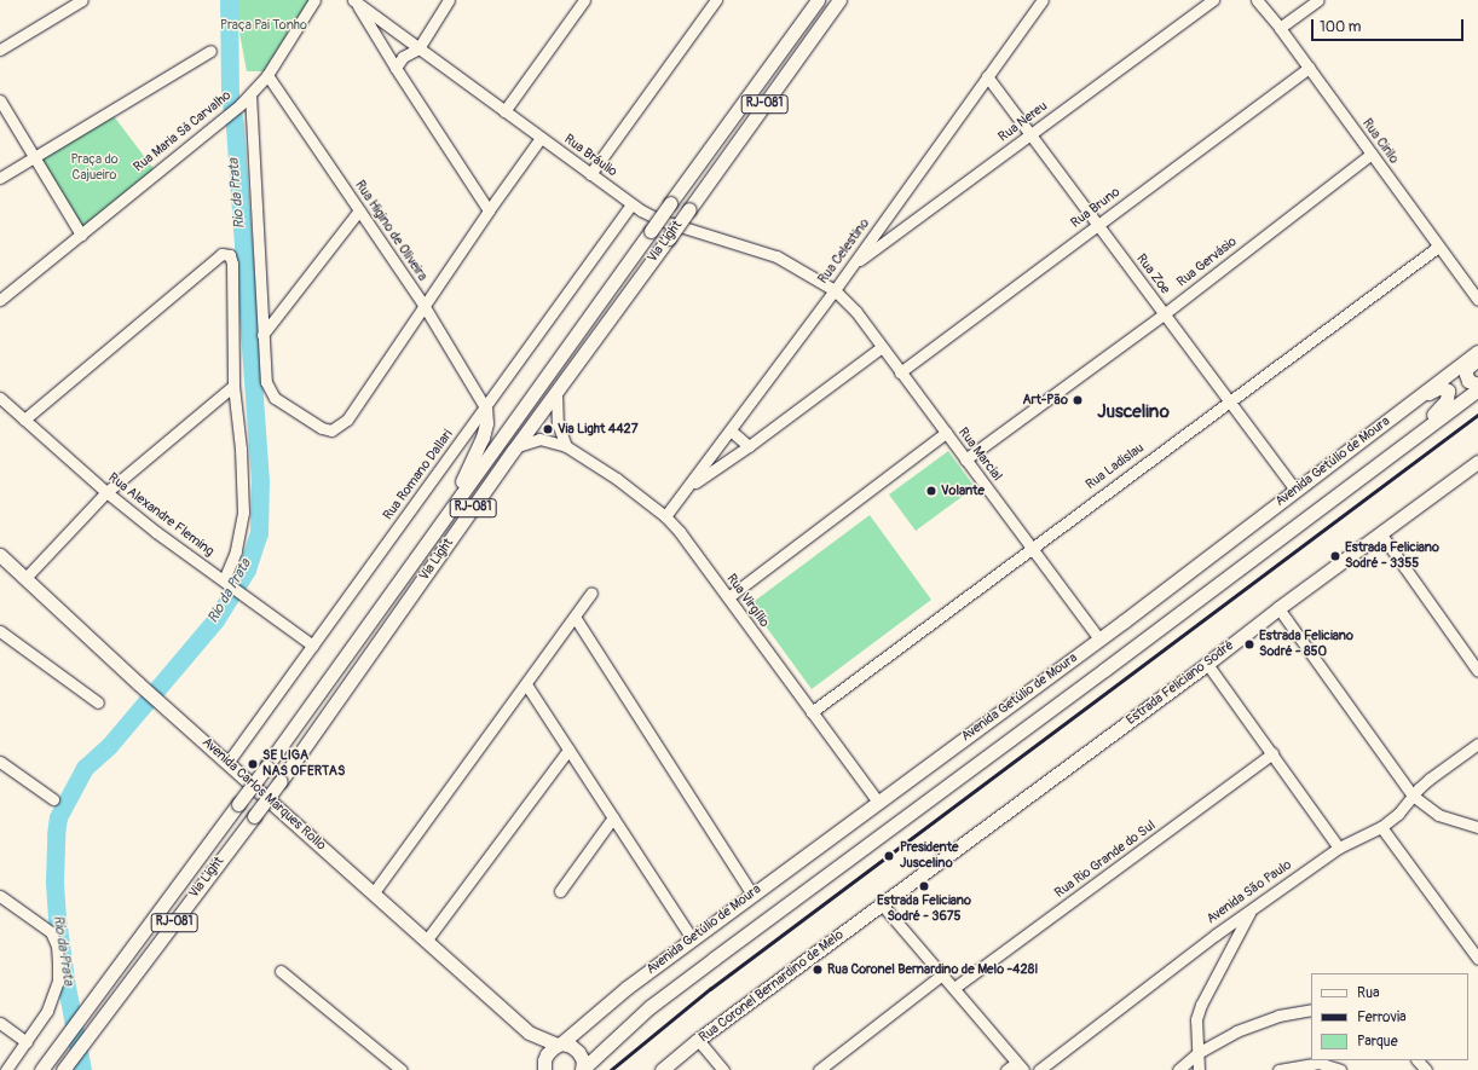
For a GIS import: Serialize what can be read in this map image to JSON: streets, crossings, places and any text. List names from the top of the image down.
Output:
{
  "streets": {
    "main road": [
      "RJ-081",
      "Via Light",
      "Avenida Getúlio de Moura",
      "Estrada Feliciano Sodré",
      "Avenida Carlos Marques Rollo",
      "Rua Coronel Bernardino de Melo"
    ],
    "street": [
      "Rua Nereu",
      "Rua Maria Sá Carvalho",
      "Rua Cirilo",
      "Rua Bráulio",
      "Rua Bruno",
      "Rua Higino de Oliveira",
      "Rua Celestino",
      "Rua Gervásio",
      "Rua Zoe",
      "Rua Marcial",
      "Rua Ladislau",
      "Rua Romano Dallari",
      "Rua Alexandre Fleming",
      "Rua Virgílio",
      "Rua Rio Grande do Sul",
      "Avenida São Paulo"
    ]
  },
  "crossings": [
    ["Rua Nereu", "Rua Celestino"],
    ["Rua Nereu", "Rua Zoe"],
    ["Rua Maria Sá Carvalho", "Rua Higino de Oliveira"],
    ["Rua Cirilo", "Rua Bruno"],
    ["Rua Cirilo", "Rua Gervásio"],
    ["Rua Cirilo", "Rua Ladislau"],
    ["Rua Bráulio", "Rua Celestino"],
    ["Rua Bráulio", "Rua Marcial"],
    ["Rua Bráulio", "Rua Romano Dallari"],
    ["Rua Bruno", "Rua Zoe"],
    ["Rua Bruno", "Rua Marcial"],
    ["Rua Higino de Oliveira", "Rua Romano Dallari"],
    ["Via Light", "Rua Virgílio"],
    ["Rua Celestino", "Rua Zoe"],
    ["Rua Celestino", "Rua Marcial"],
    ["Rua Celestino", "Rua Virgílio"],
    ["Rua Gervásio", "Rua Zoe"],
    ["Rua Gervásio", "Rua Marcial"],
    ["Rua Zoe", "Avenida Getúlio de Moura"],
    ["Rua Zoe", "Rua Ladislau"],
    ["Rua Marcial", "Avenida Getúlio de Moura"],
    ["Rua Marcial", "Rua Ladislau"],
    ["Avenida Getúlio de Moura", "Rua Virgílio"],
    ["Avenida Getúlio de Moura", "Avenida Carlos Marques Rollo"],
    ["Rua Ladislau", "Rua Virgílio"],
    ["Rua Romano Dallari", "Rua Alexandre Fleming"],
    ["Rua Romano Dallari", "Avenida Carlos Marques Rollo"],
    ["Estrada Feliciano Sodré", "Rua Coronel Bernardino de Melo"]
  ],
  "districts": ["Juscelino"],
  "water": ["Rio da Prata"],
  "parks": ["Praça Pai Tonho", "Praça do Cajueiro"],
  "places": [
    "Art-Pão",
    "Via Light 4427",
    "Volante",
    "Estrada Feliciano Sodré - 3355",
    "Estrada Feliciano Sodré - 850",
    "SE LIGA NAS OFERTAS",
    "Presidente Juscelino",
    "Estrada Feliciano Sodré - 3675",
    "Rua Coronel Bernardino de Melo -428I"
  ],
  "legend": ["Rua", "Ferrovia", "Parque"],
  "scale_bar": "100 m"
}
